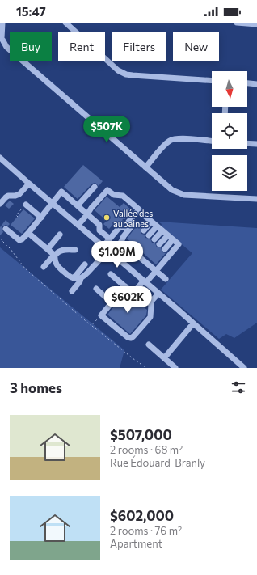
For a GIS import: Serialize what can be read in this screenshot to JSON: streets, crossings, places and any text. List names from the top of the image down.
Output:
{
  "places": ["Vallée des aubaines"],
  "north": "bottom",
  "page": {
    "status": "15:47",
    "chip": [
      "Buy",
      "Rent",
      "Filters",
      "New"
    ],
    "price": ["$507K", "$1.09M", "$602K"],
    "heading": "3 homes",
    "list": [
      {
        "name": "$507,000",
        "note": "2 rooms · 68 m² · Rue Édouard-Branly"
      },
      {
        "name": "$602,000",
        "note": "2 rooms · 76 m² · Apartment"
      }
    ]
  }
}
